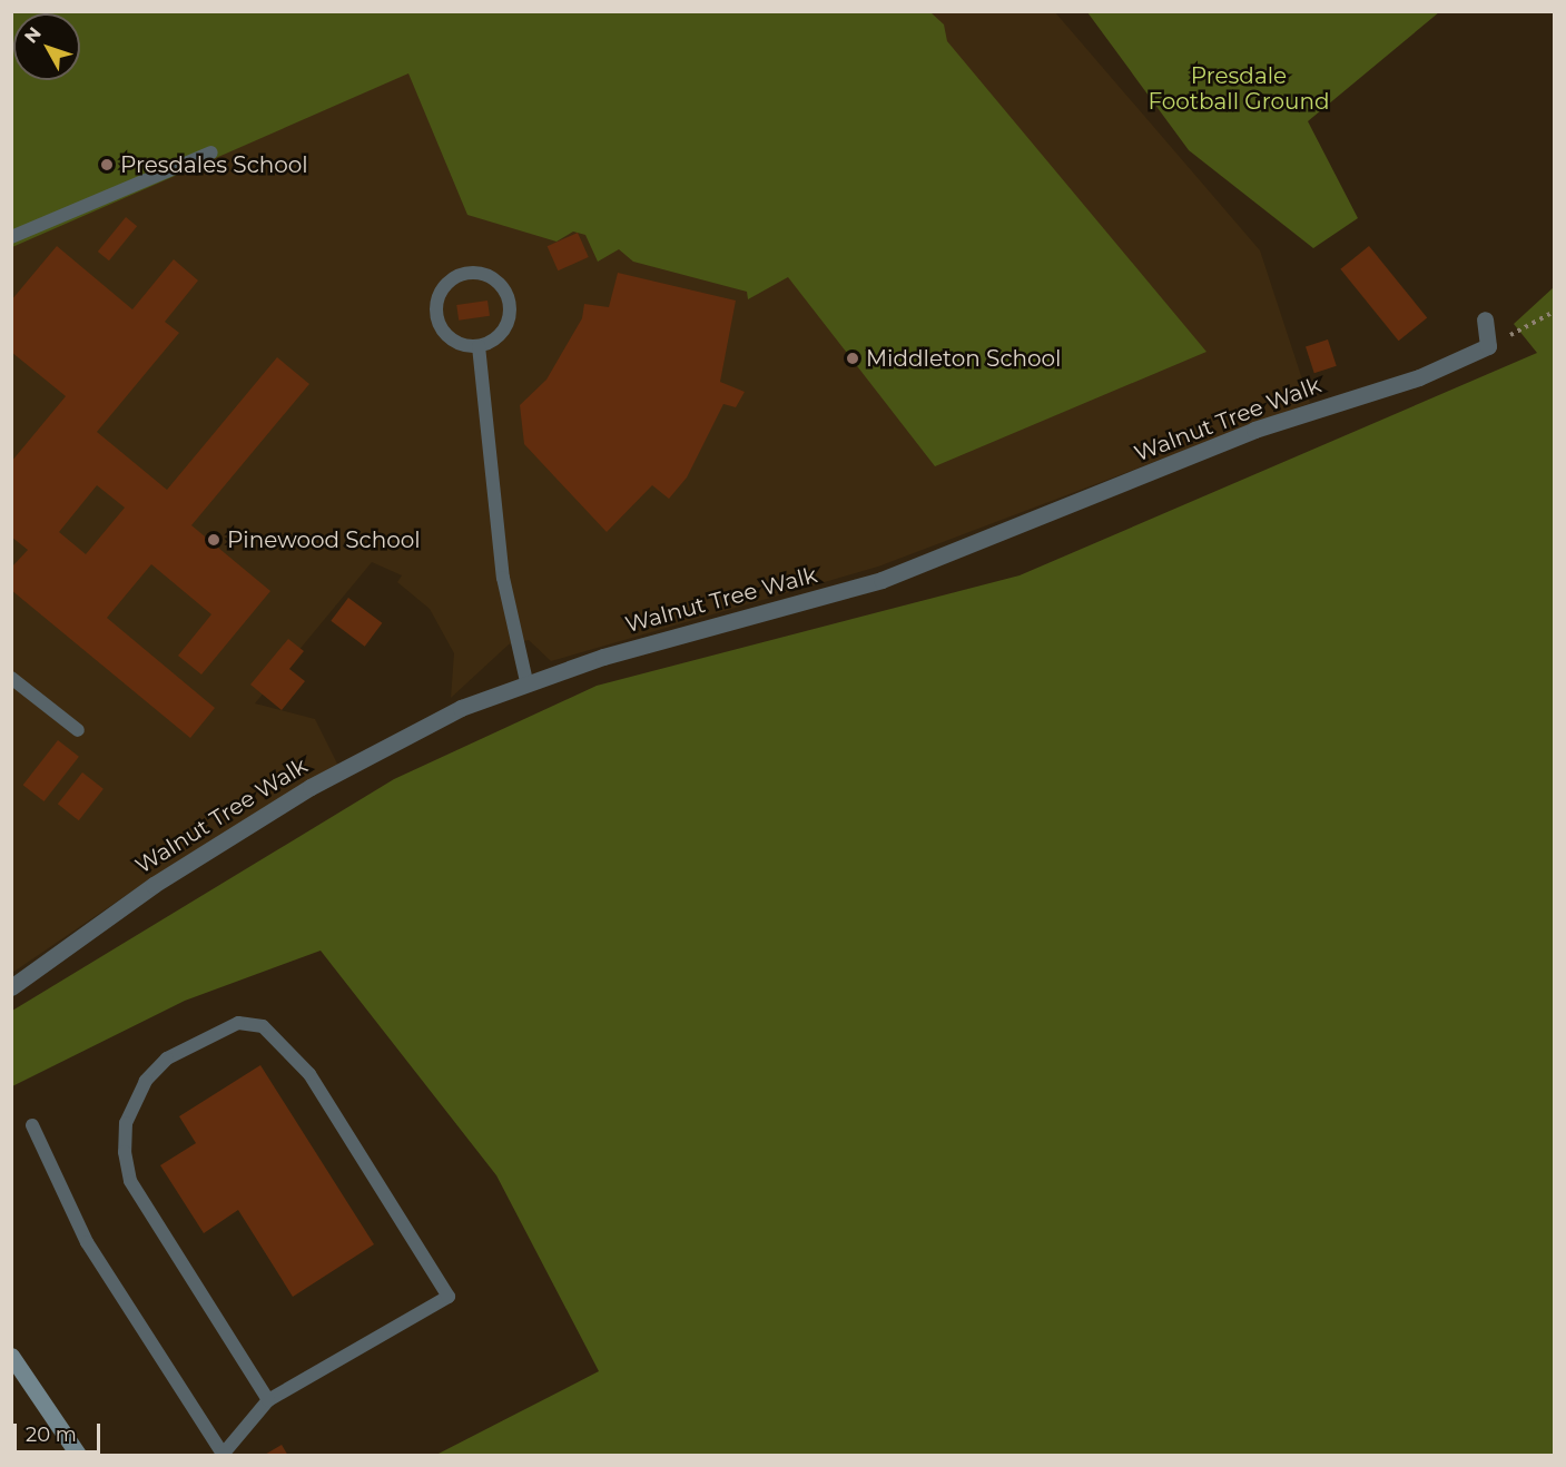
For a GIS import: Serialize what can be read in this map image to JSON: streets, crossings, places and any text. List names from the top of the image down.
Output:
{
  "streets": {
    "street": ["Walnut Tree Walk"]
  },
  "parks": ["Presdale Football Ground"],
  "places": ["Presdales School", "Middleton School", "Pinewood School"],
  "scale_bar": "20 m",
  "north": "top left"
}
